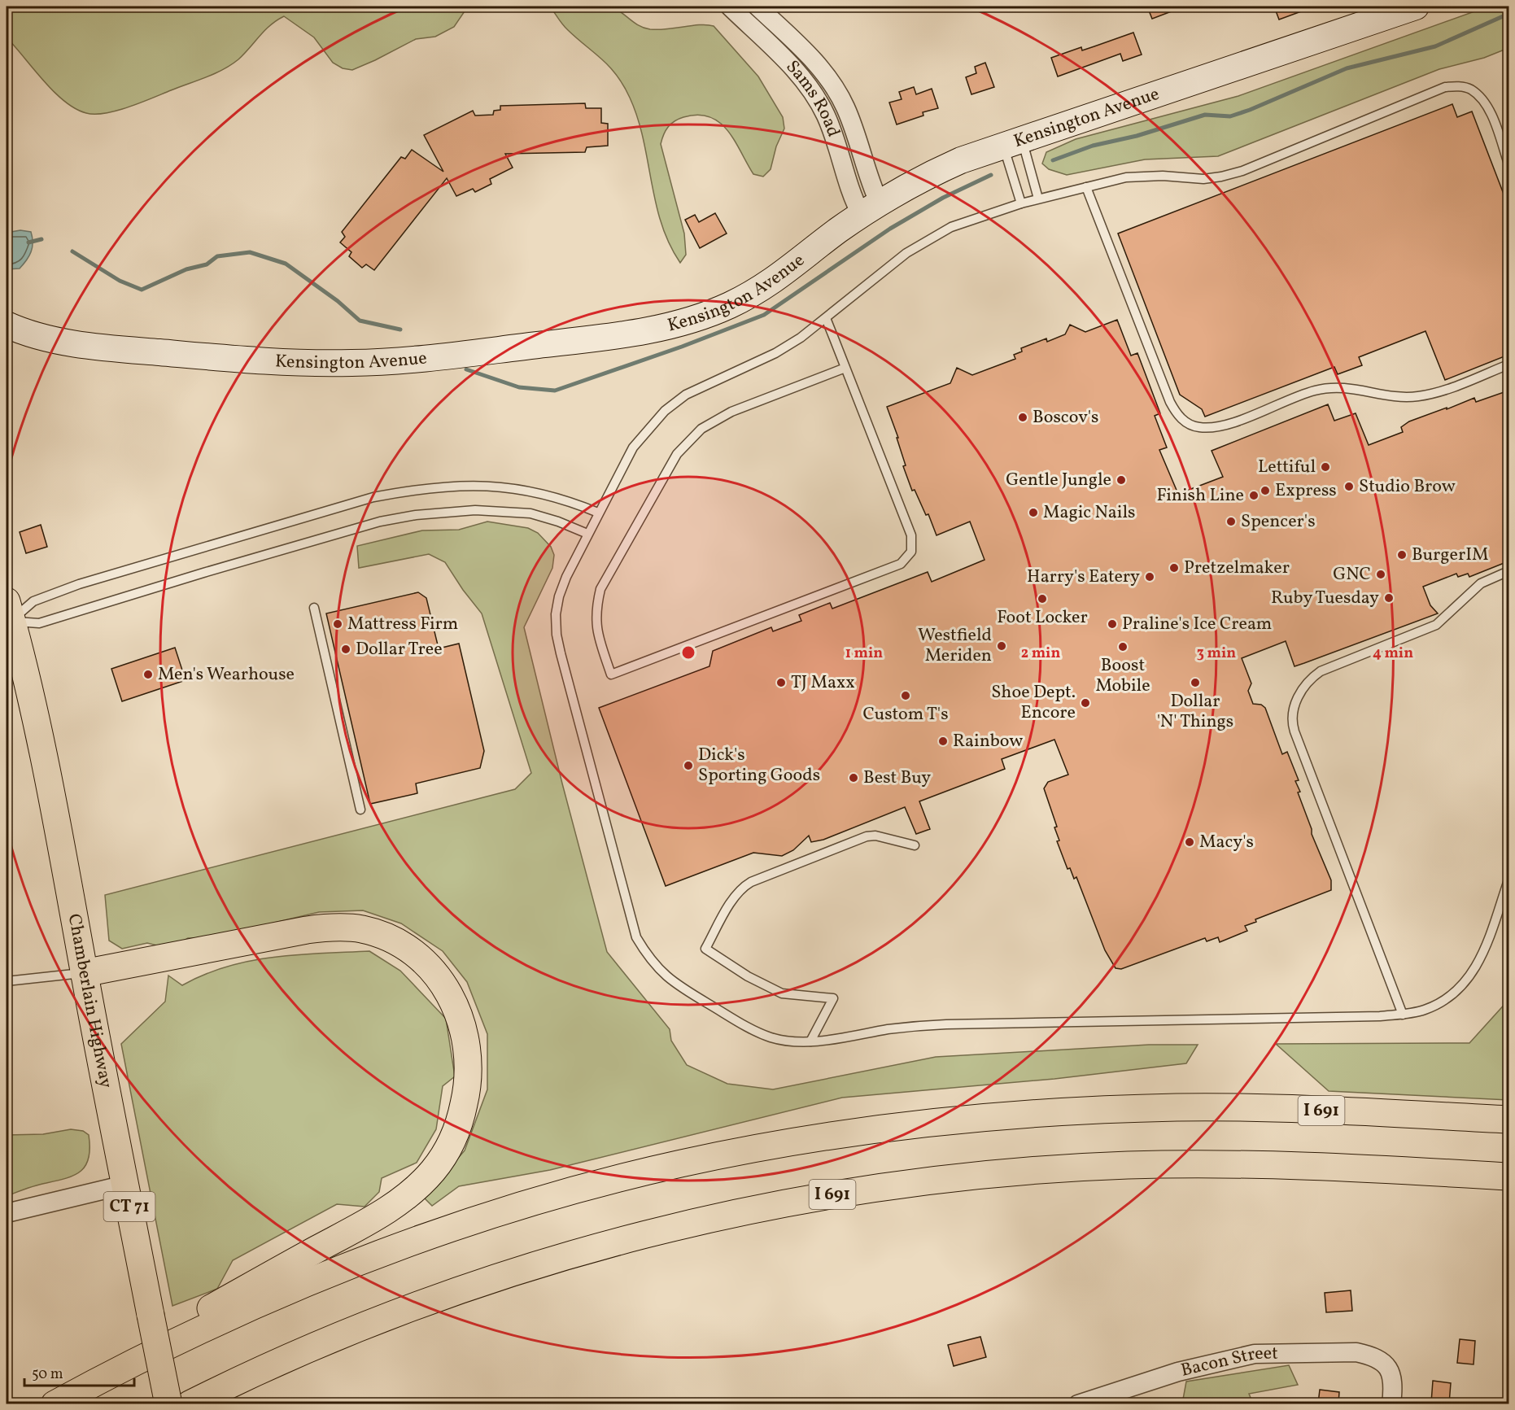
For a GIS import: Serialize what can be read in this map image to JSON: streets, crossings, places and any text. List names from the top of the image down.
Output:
{
  "streets": {
    "main road": [
      "Kensington Avenue",
      "Chamberlain Highway",
      "I 691",
      "CT 71"
    ],
    "street": ["Sams Road", "Bacon Street"]
  },
  "crossings": [
    ["Sams Road", "Kensington Avenue"]
  ],
  "places": [
    "Boscov's",
    "Lettiful",
    "Gentle Jungle",
    "Studio Brow",
    "Express",
    "Finish Line",
    "Magic Nails",
    "Spencer's",
    "BurgerIM",
    "Pretzelmaker",
    "GNC",
    "Harry's Eatery",
    "Ruby Tuesday",
    "Foot Locker",
    "Mattress Firm",
    "Praline's Ice Cream",
    "Westfield Meriden",
    "Boost Mobile",
    "Dollar Tree",
    "Men's Wearhouse",
    "TJ Maxx",
    "Dollar 'N' Things",
    "Custom T's",
    "Shoe Dept. Encore",
    "Rainbow",
    "Dick's Sporting Goods",
    "Best Buy",
    "Macy's"
  ],
  "scale_bar": "50 m",
  "rings": [
    "1 min",
    "2 min",
    "3 min",
    "4 min"
  ]
}
